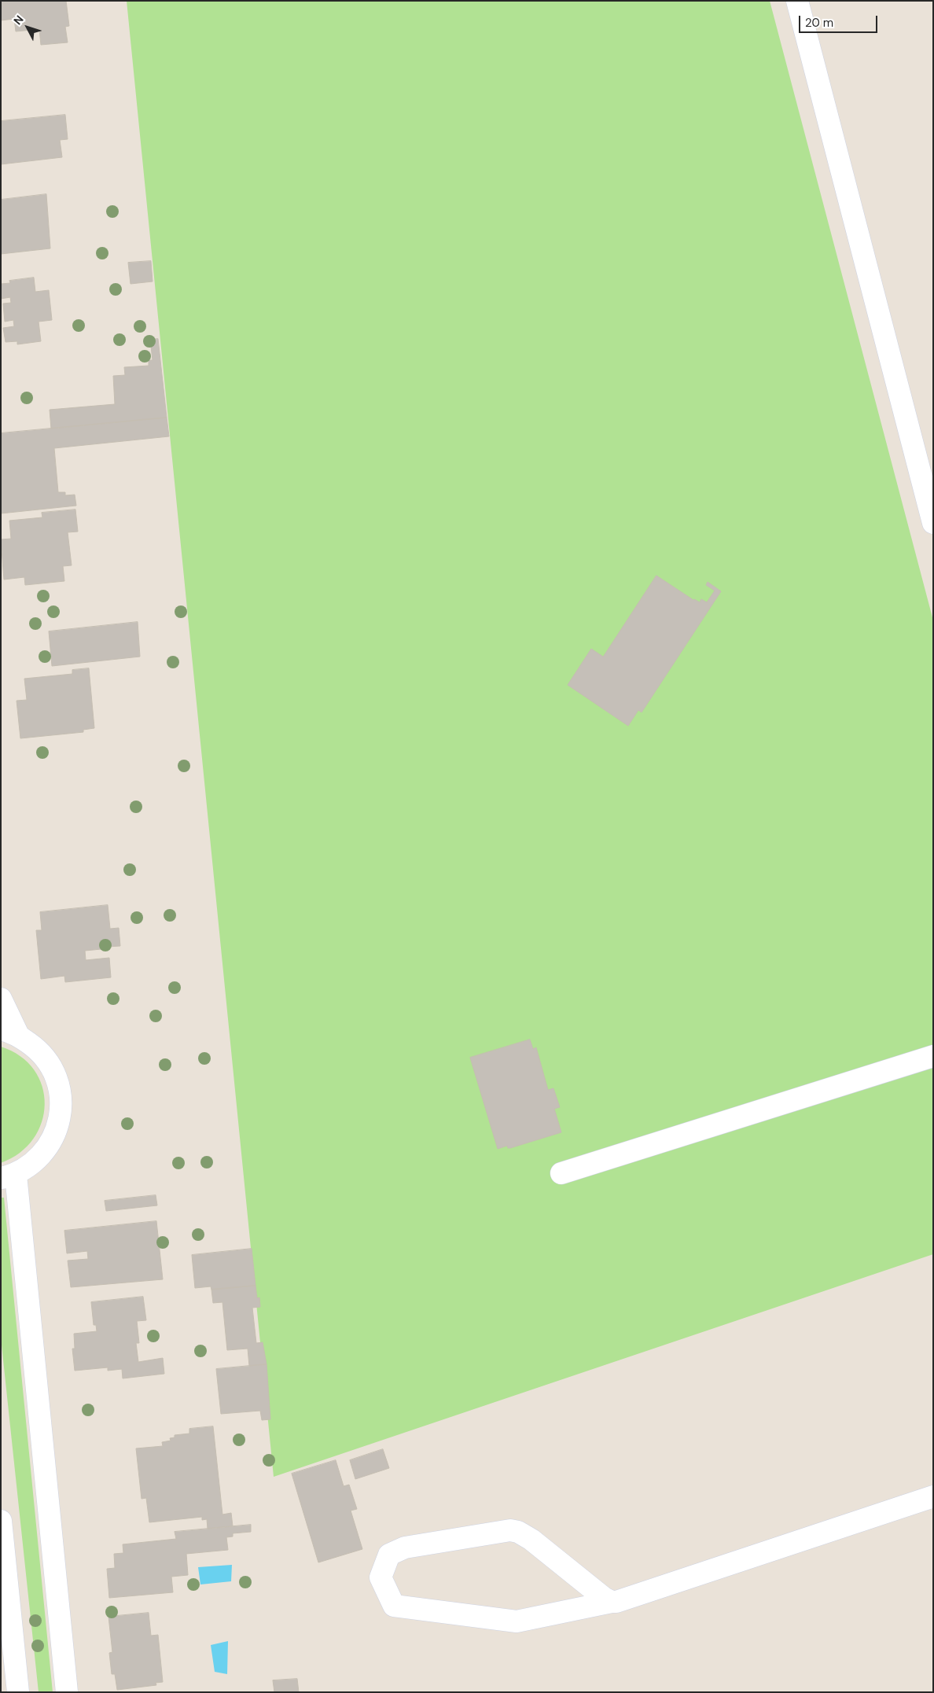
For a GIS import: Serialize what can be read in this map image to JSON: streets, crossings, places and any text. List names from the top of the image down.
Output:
{
  "scale_bar": "20 m",
  "north": "top left"
}
